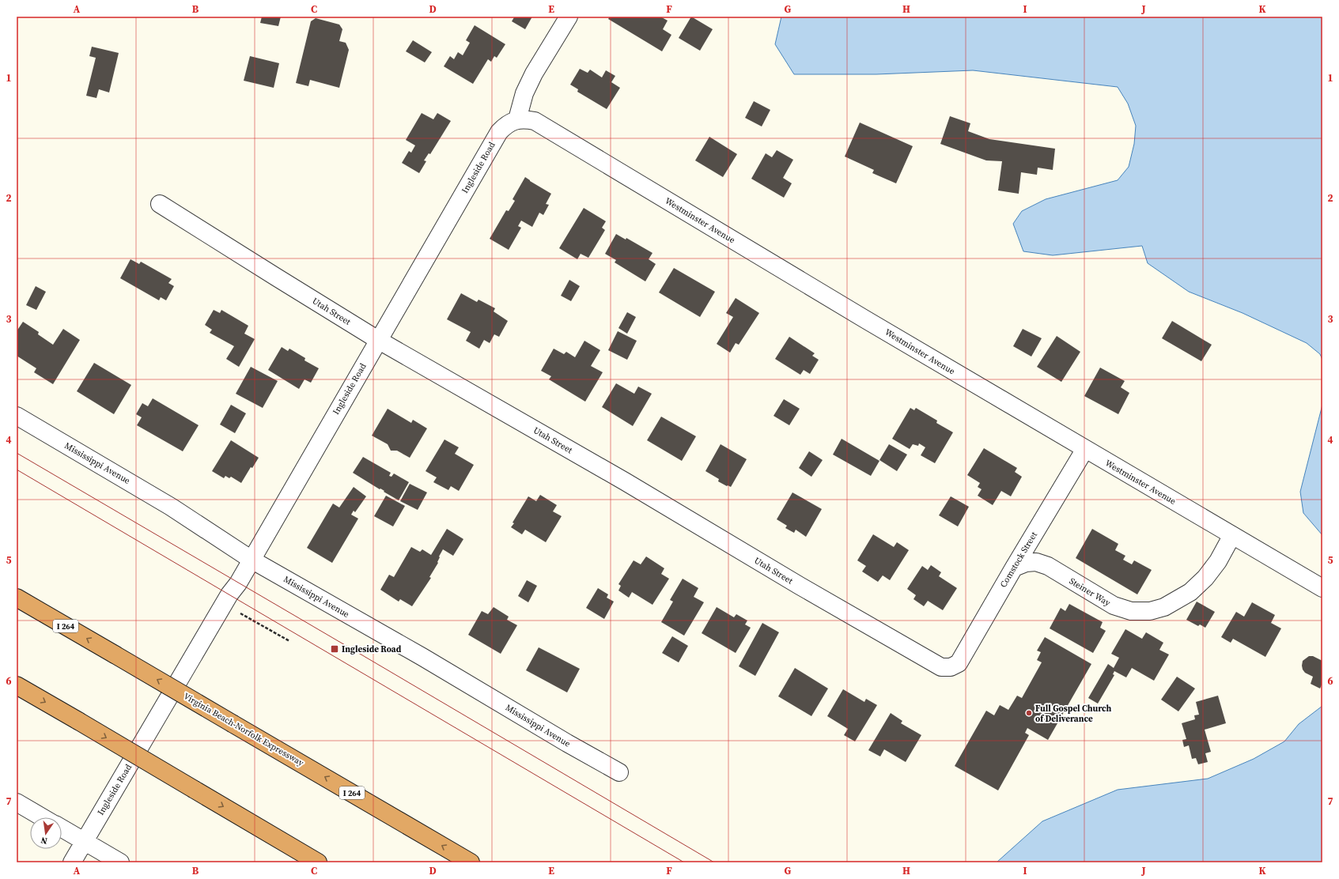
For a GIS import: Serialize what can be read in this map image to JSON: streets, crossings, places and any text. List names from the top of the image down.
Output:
{
  "streets": {
    "highway": ["I 264", "Virginia Beach-Norfolk Expressway"],
    "street": [
      "Ingleside Road",
      "Westminster Avenue",
      "Utah Street",
      "Mississippi Avenue",
      "Comstock Street",
      "Steiner Way"
    ]
  },
  "crossings": [
    ["Ingleside Road", "Westminster Avenue"],
    ["Ingleside Road", "Utah Street"],
    ["Ingleside Road", "Mississippi Avenue"],
    ["Westminster Avenue", "Comstock Street"],
    ["Westminster Avenue", "Steiner Way"],
    ["Utah Street", "Comstock Street"],
    ["Comstock Street", "Steiner Way"]
  ],
  "places": {
    "transit": ["Ingleside Road"],
    "other": ["Full Gospel Church of Deliverance"]
  },
  "north": "bottom",
  "grid": {
    "columns": [
      "A",
      "B",
      "C",
      "D",
      "E",
      "F",
      "G",
      "H",
      "I",
      "J",
      "K"
    ],
    "rows": [
      "1",
      "2",
      "3",
      "4",
      "5",
      "6",
      "7"
    ]
  }
}
